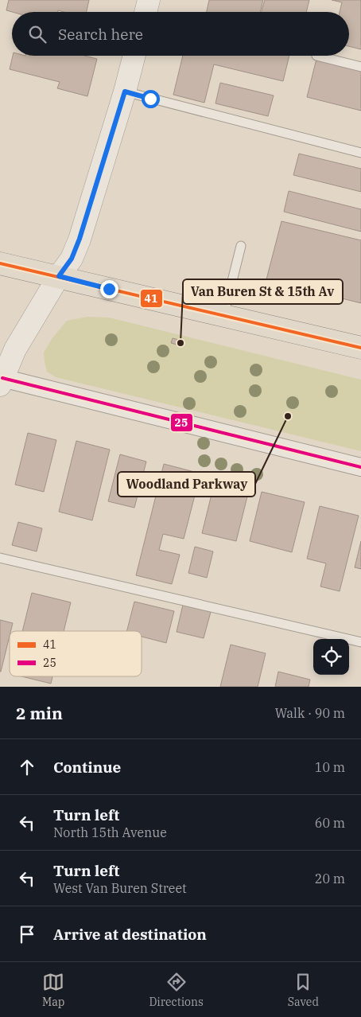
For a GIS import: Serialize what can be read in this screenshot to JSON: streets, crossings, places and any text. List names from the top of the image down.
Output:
{
  "places": ["Van Buren St & 15th Av", "Woodland Parkway"],
  "lines": ["transit line 41", "transit line 25"],
  "legend": ["41", "25"],
  "page": {
    "search": "Search here",
    "heading": ["2 min", "Walk · 90 m"],
    "list": [
      ["Continue", "10 m"],
      ["Turn left", "North 15th Avenue", "60 m"],
      ["Turn left", "West Van Buren Street", "20 m"],
      "Arrive at destination"
    ],
    "nav": ["Map", "Directions", "Saved"]
  }
}
